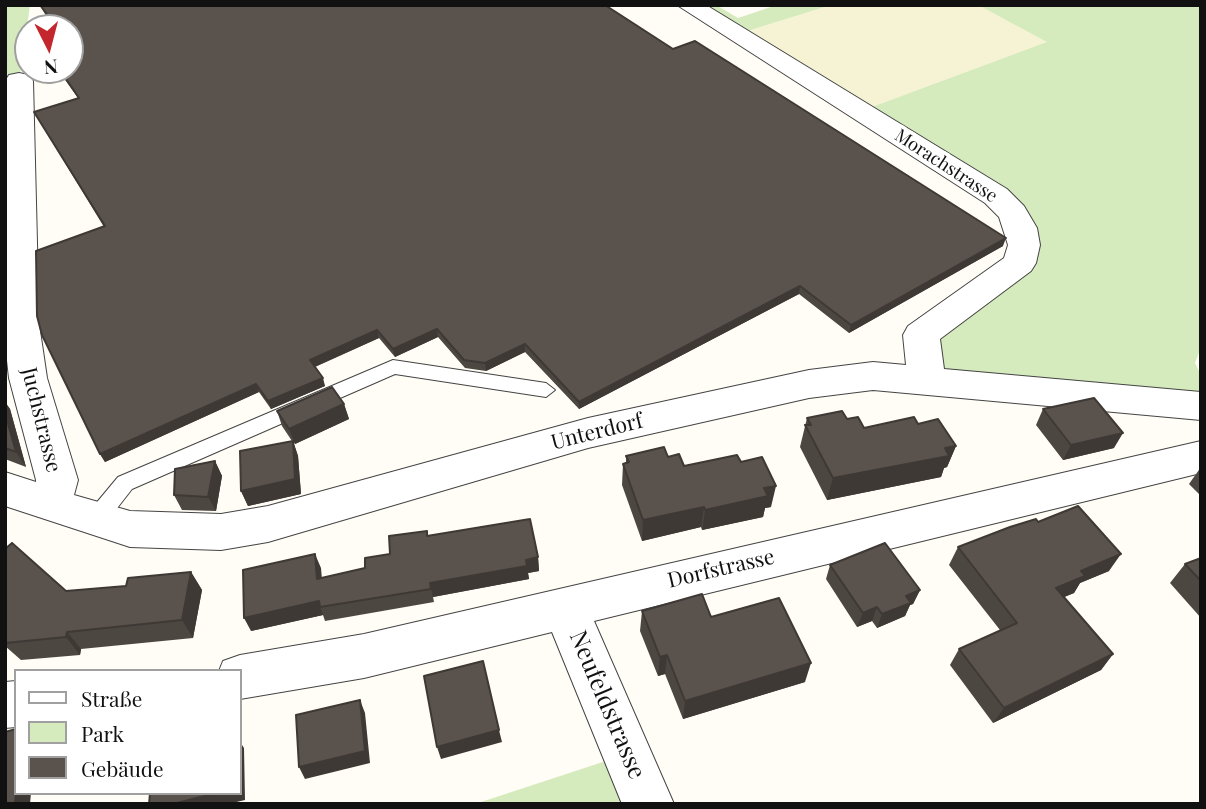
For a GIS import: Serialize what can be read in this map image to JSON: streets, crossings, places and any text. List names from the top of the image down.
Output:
{
  "streets": {
    "street": [
      "Morachstrasse",
      "Juchstrasse",
      "Unterdorf",
      "Dorfstrasse",
      "Neufeldstrasse"
    ]
  },
  "crossings": [
    ["Morachstrasse", "Unterdorf"],
    ["Juchstrasse", "Unterdorf"],
    ["Dorfstrasse", "Neufeldstrasse"]
  ],
  "legend": ["Straße", "Park", "Gebäude"],
  "north": "bottom"
}
